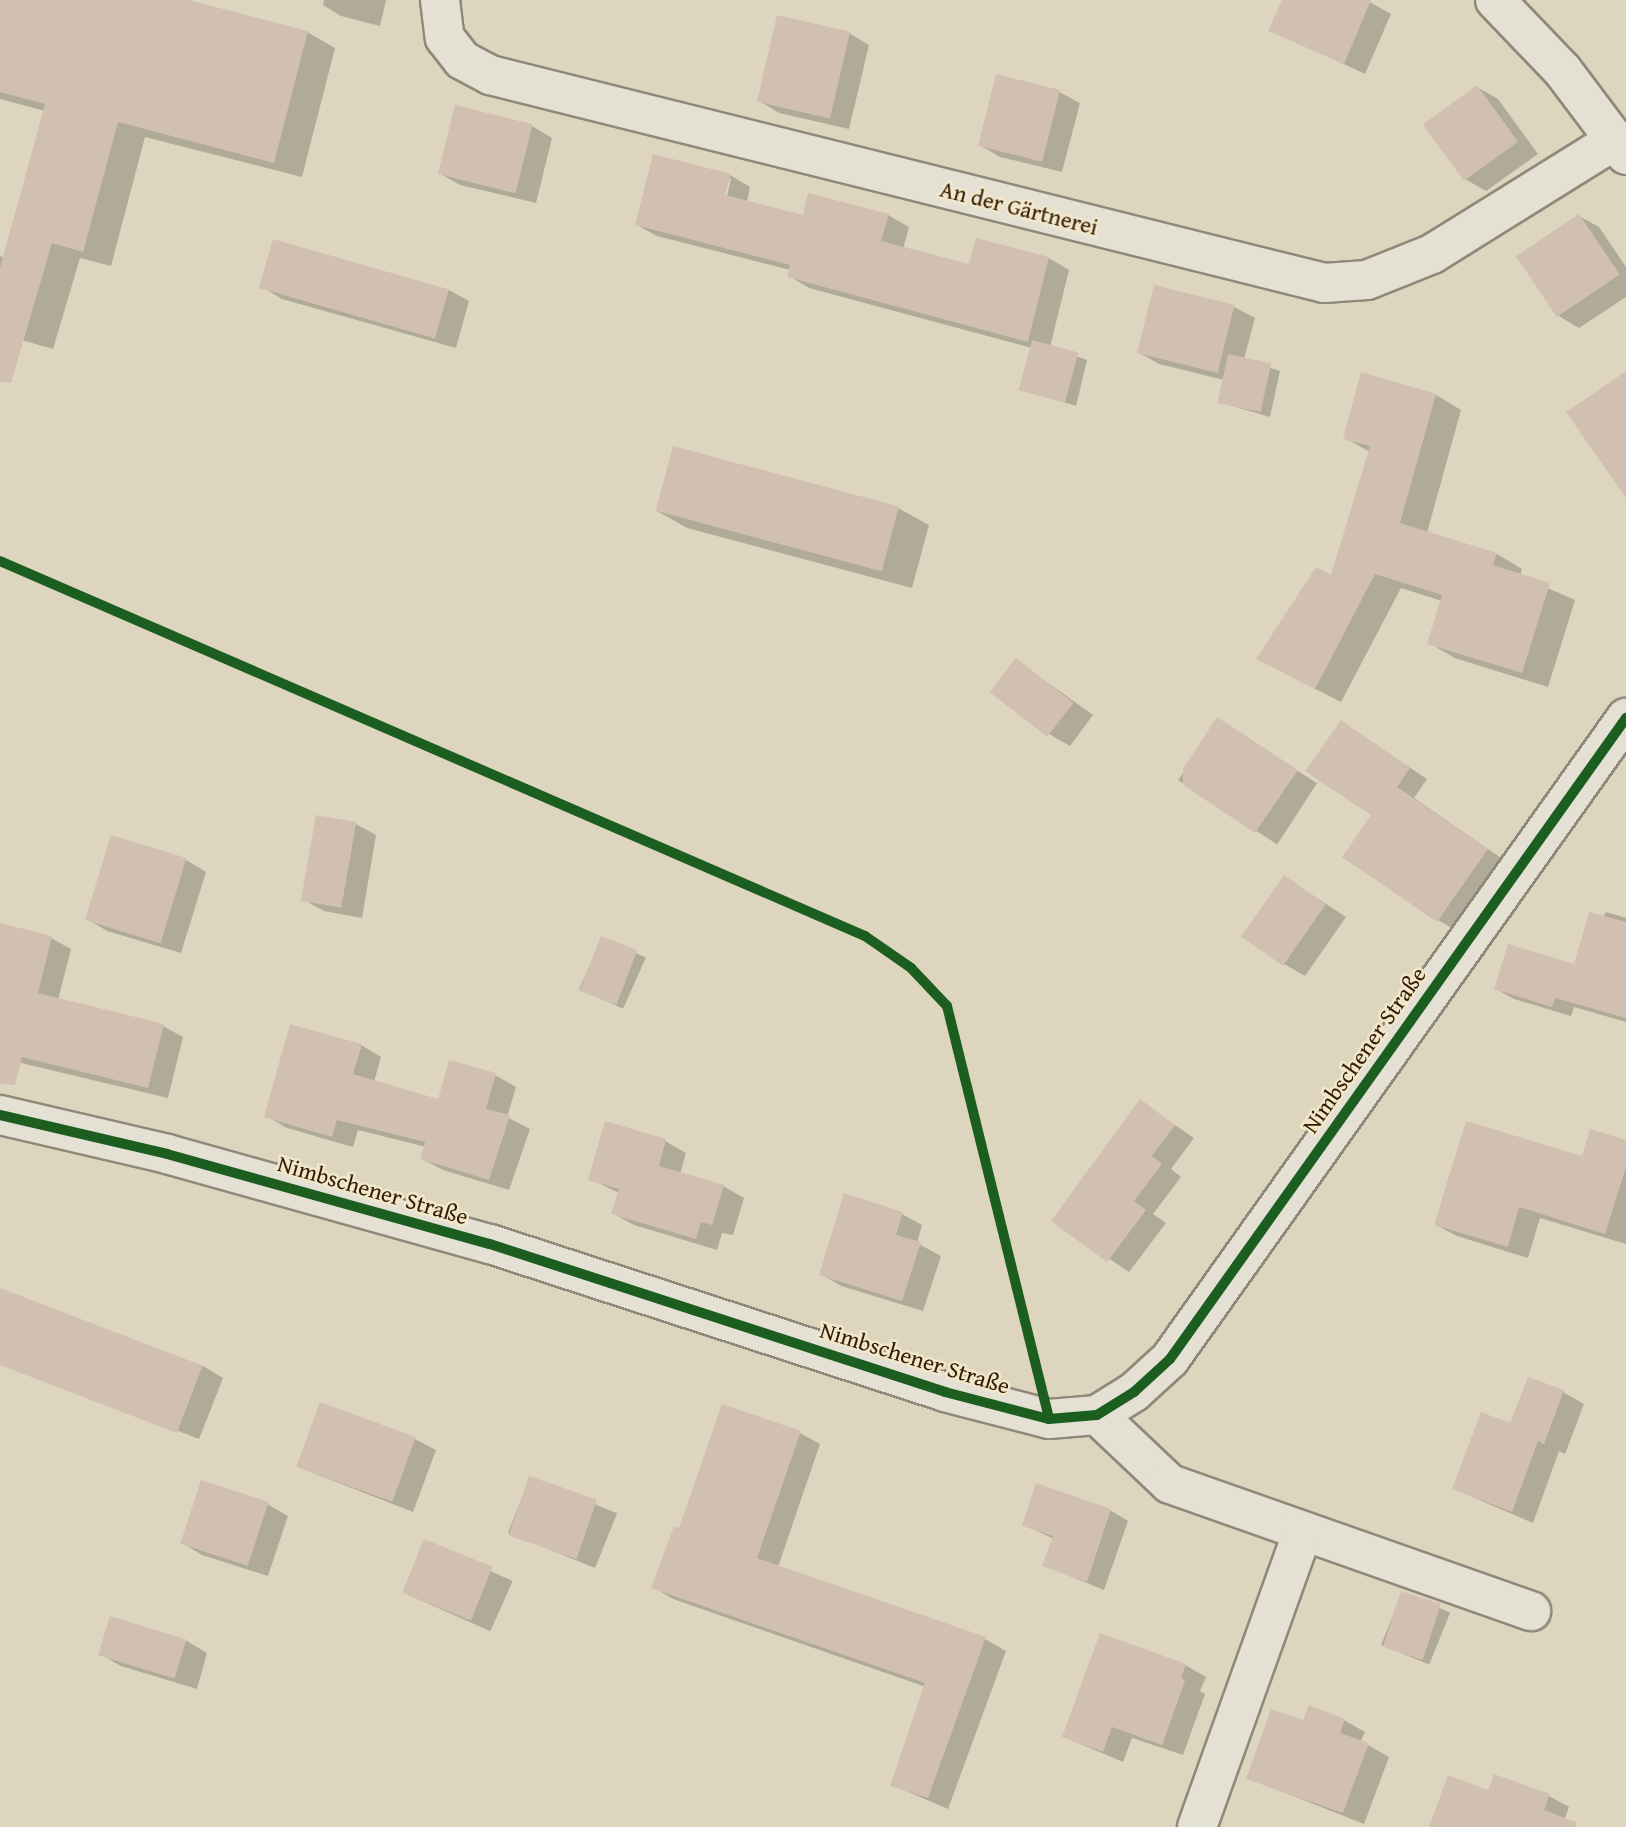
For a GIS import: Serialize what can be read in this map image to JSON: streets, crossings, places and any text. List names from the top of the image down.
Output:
{
  "streets": {
    "street": ["An der Gärtnerei", "Nimbschener Straße"]
  }
}
